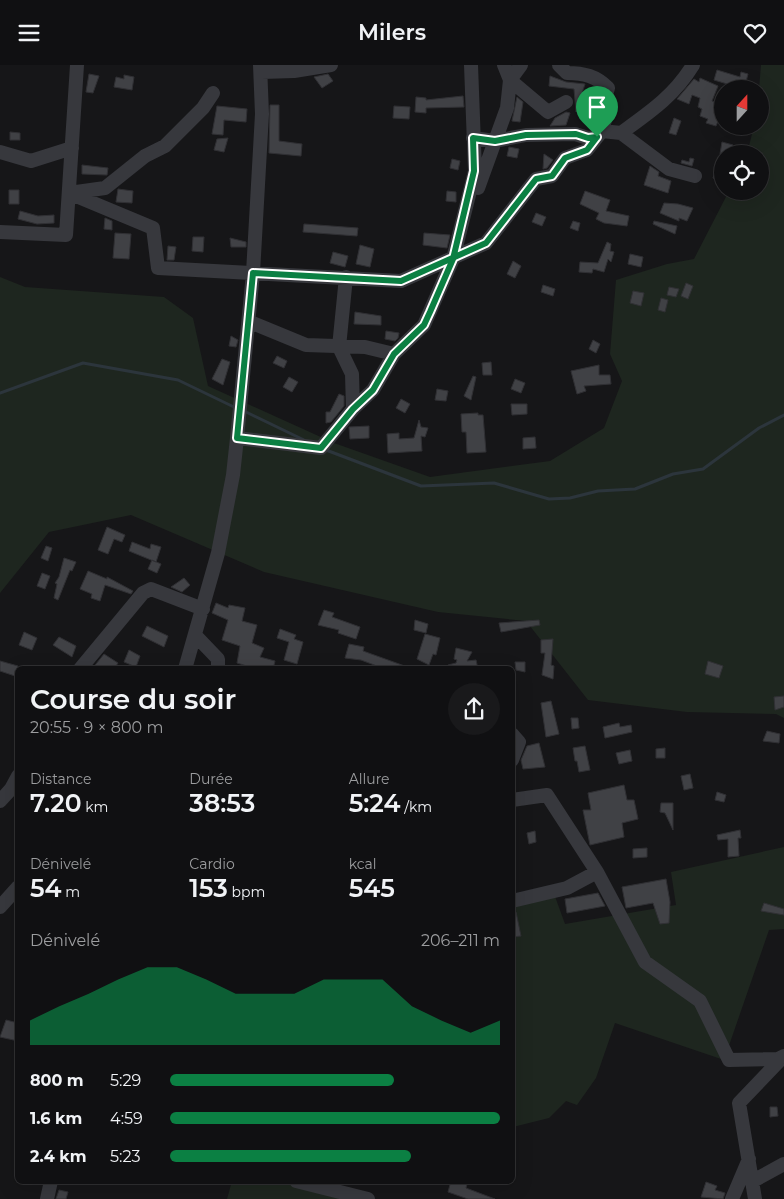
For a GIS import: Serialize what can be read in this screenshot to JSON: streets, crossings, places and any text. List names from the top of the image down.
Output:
{
  "north": "top",
  "page": {
    "header": "Milers",
    "heading": ["Course du soir", "20:55 · 9 × 800 m"],
    "stats": [
      ["Distance", "7.20 km"],
      ["Durée", "38:53"],
      ["Allure", "5:24 /km"],
      ["Dénivelé", "54 m"],
      ["Cardio", "153 bpm"],
      ["kcal", "545"]
    ],
    "chart": ["Dénivelé", "206–211 m"],
    "list": [
      {
        "name": "800 m",
        "note": "5:29"
      },
      {
        "name": "1.6 km",
        "note": "4:59"
      },
      {
        "name": "2.4 km",
        "note": "5:23"
      }
    ]
  }
}
